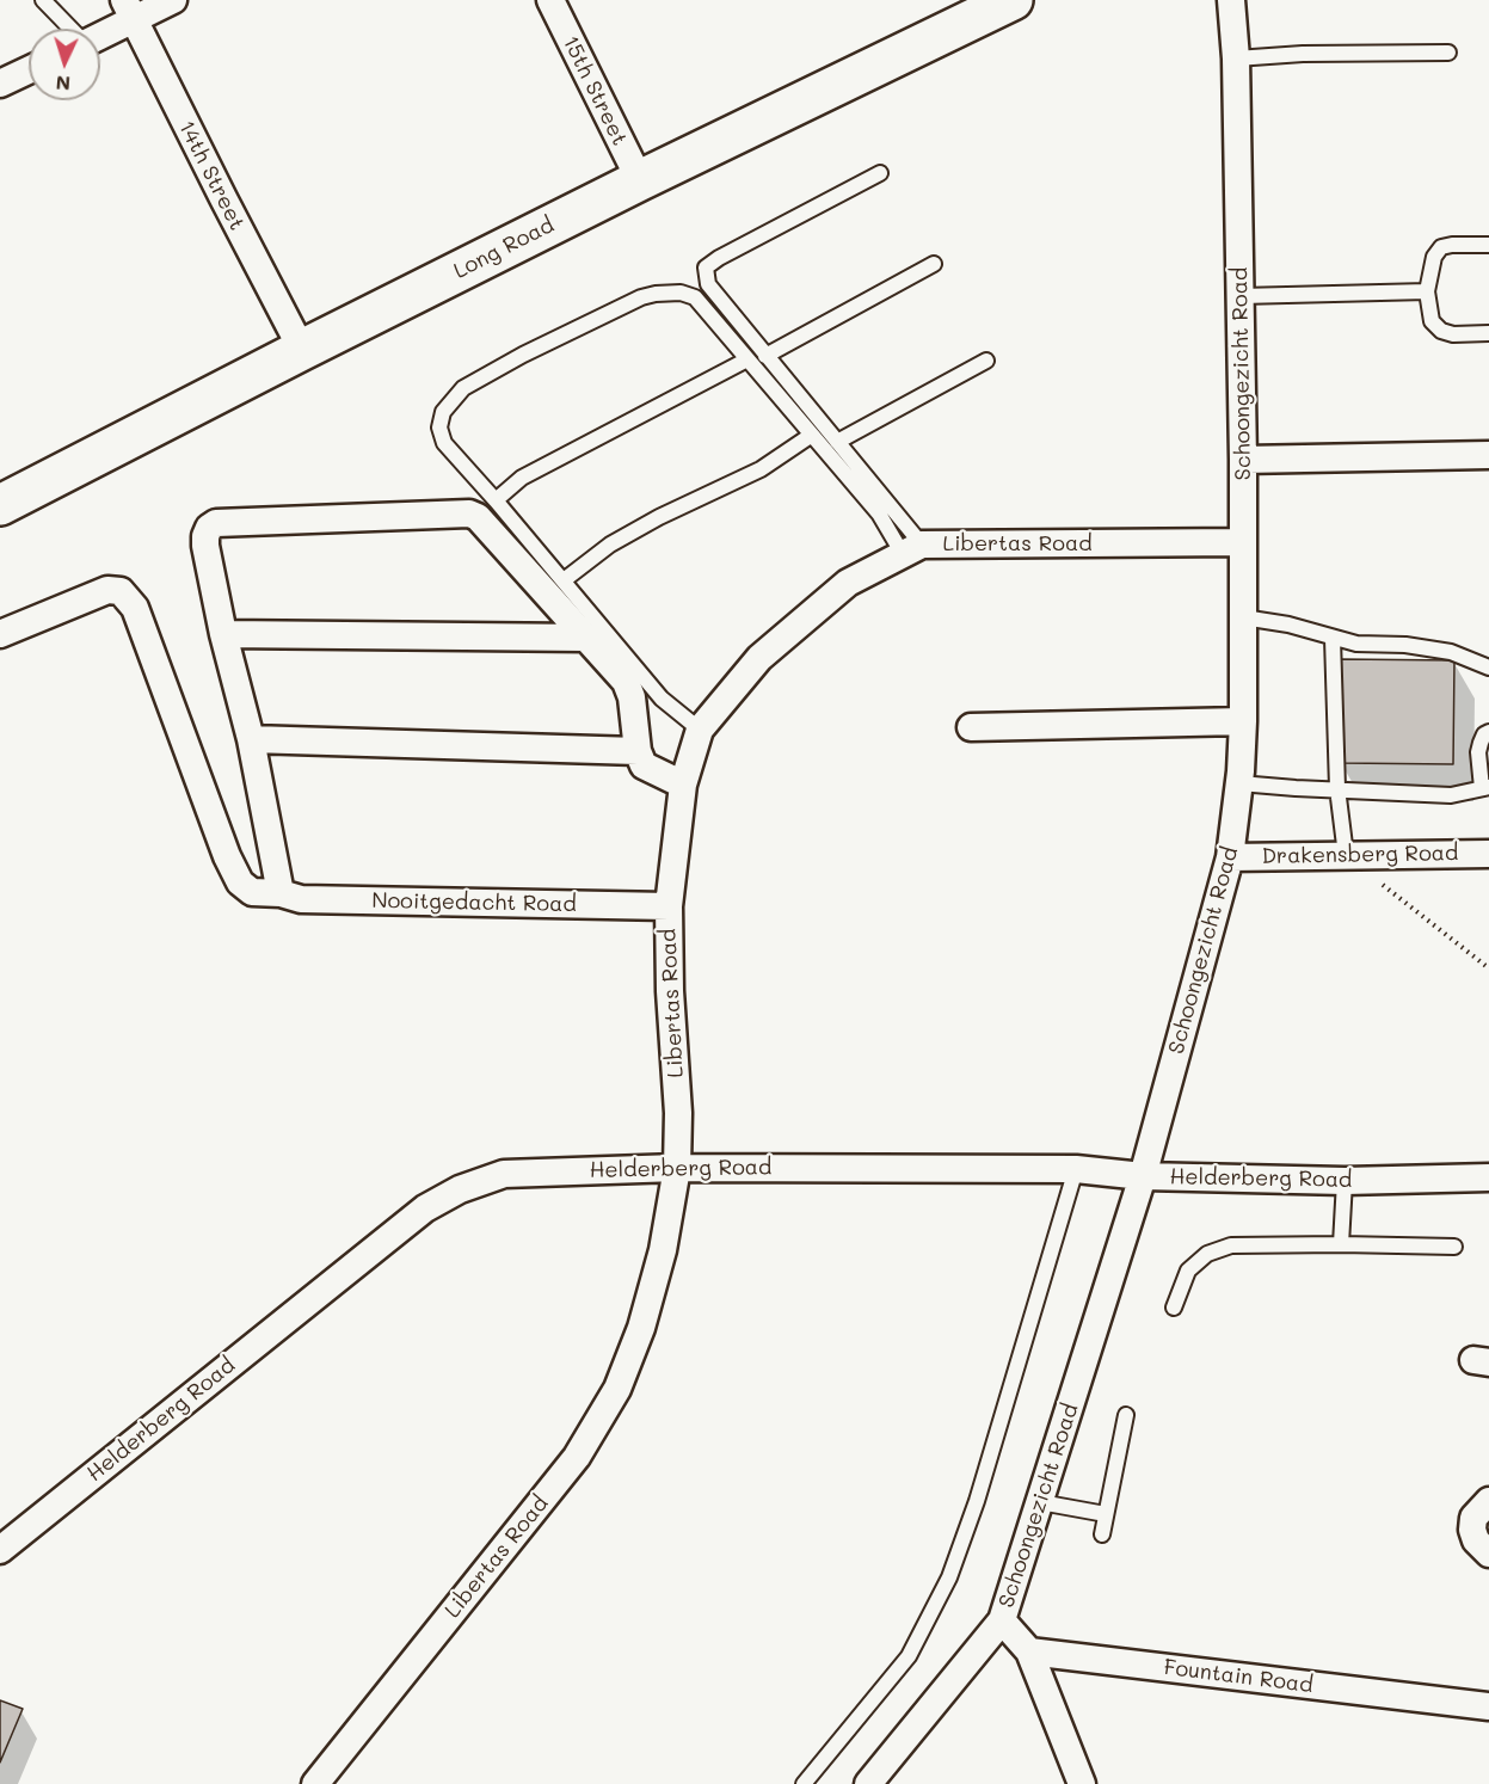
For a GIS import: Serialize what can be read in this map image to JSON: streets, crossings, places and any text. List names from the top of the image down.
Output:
{
  "streets": {
    "main road": ["Long Road"],
    "street": [
      "15th Street",
      "14th Street",
      "Schoongezicht Road",
      "Libertas Road",
      "Drakensberg Road",
      "Nooitgedacht Road",
      "Helderberg Road",
      "Fountain Road"
    ]
  },
  "crossings": [
    ["15th Street", "Long Road"],
    ["14th Street", "Long Road"],
    ["Schoongezicht Road", "Libertas Road"],
    ["Schoongezicht Road", "Drakensberg Road"],
    ["Schoongezicht Road", "Helderberg Road"],
    ["Libertas Road", "Nooitgedacht Road"],
    ["Libertas Road", "Helderberg Road"]
  ],
  "north": "bottom"
}
